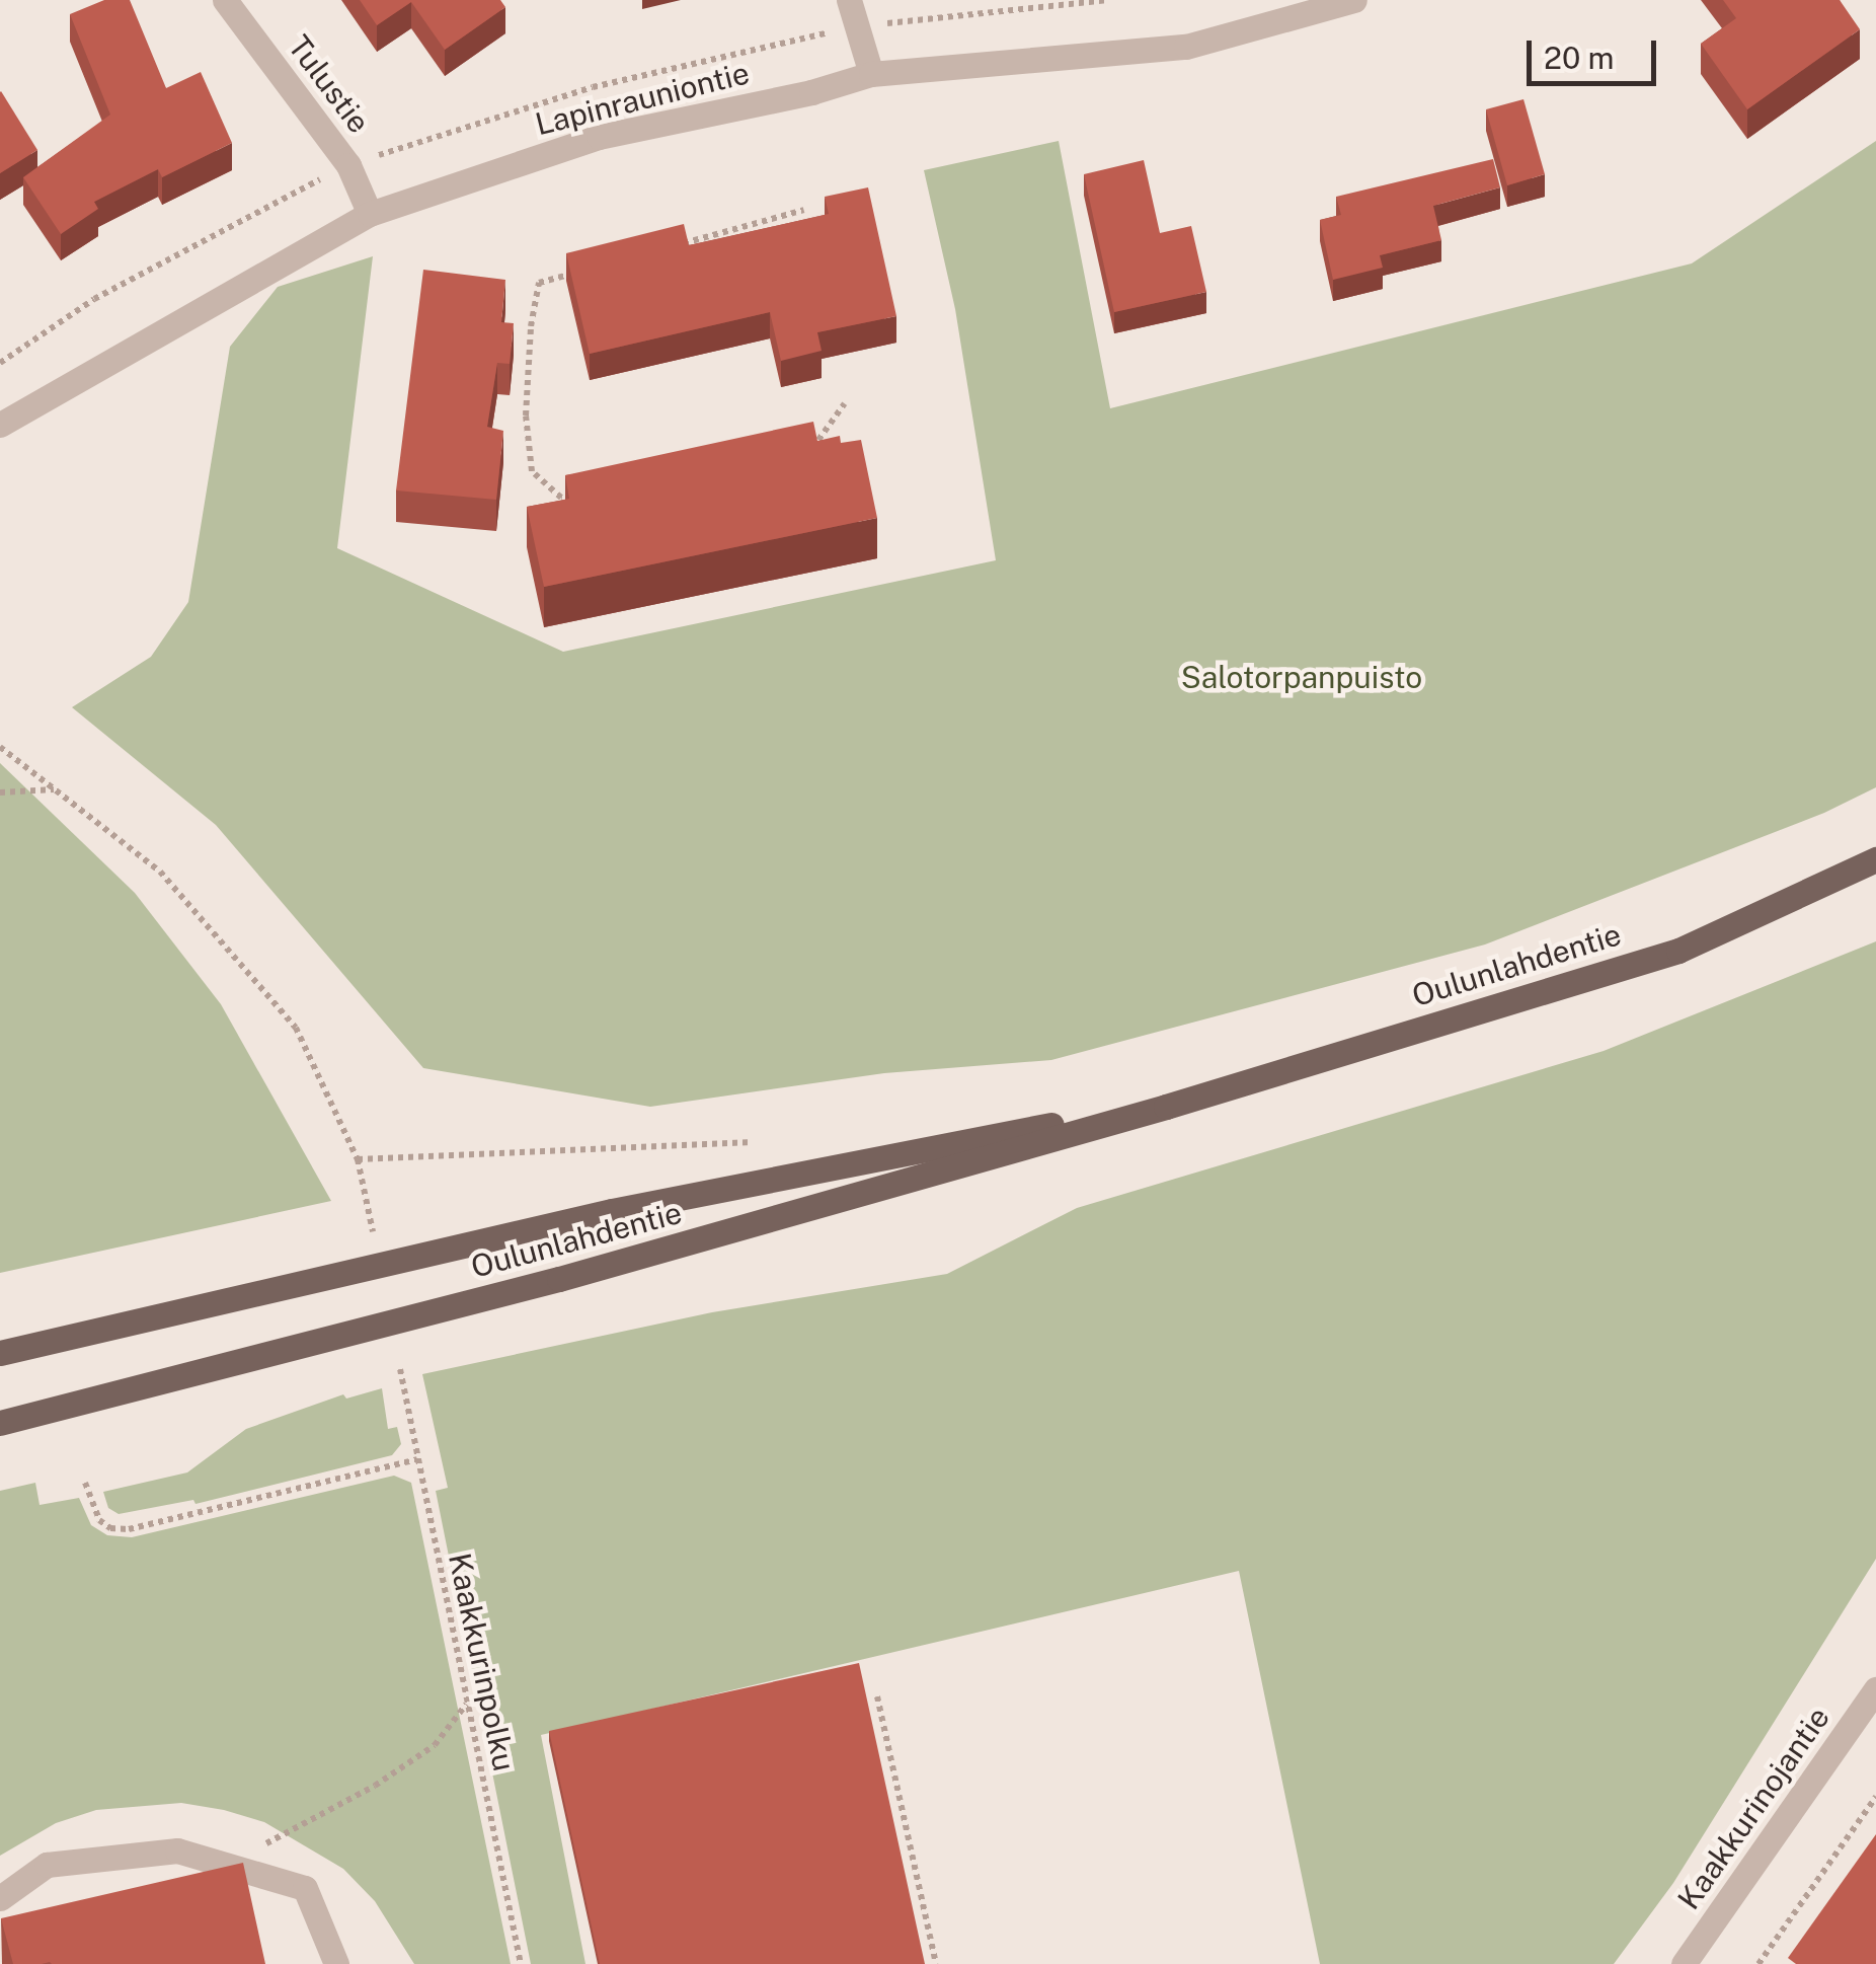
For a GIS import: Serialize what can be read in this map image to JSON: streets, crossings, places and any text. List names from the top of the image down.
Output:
{
  "streets": {
    "main road": ["Oulunlahdentie"],
    "street": ["Tulustie", "Lapinrauniontie", "Kaakkurinojantie"],
    "path": ["Kaakkurinpolku"]
  },
  "crossings": [
    ["Tulustie", "Lapinrauniontie"]
  ],
  "parks": ["Salotorpanpuisto"],
  "scale_bar": "20 m"
}
